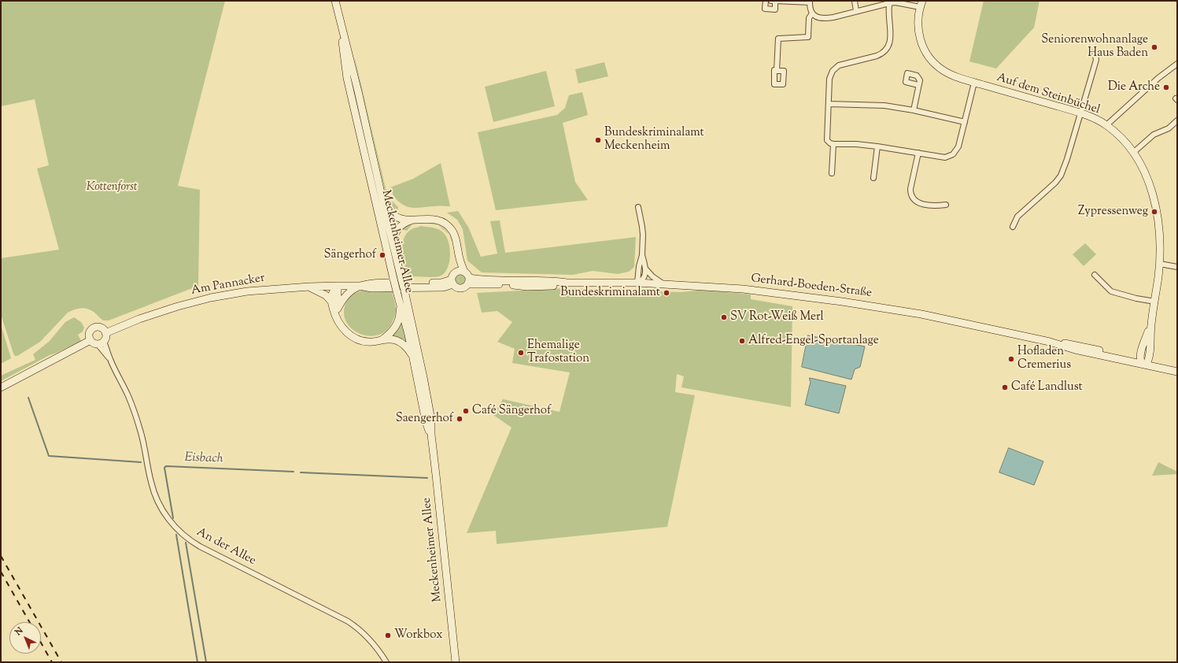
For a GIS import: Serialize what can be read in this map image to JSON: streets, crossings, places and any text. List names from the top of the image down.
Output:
{
  "streets": {
    "main road": [
      "Auf dem Steinbüchel",
      "Meckenheimer Allee",
      "Am Pannacker",
      "Gerhard-Boeden-Straße"
    ],
    "street": ["An der Allee"]
  },
  "crossings": [
    ["Auf dem Steinbüchel", "Gerhard-Boeden-Straße"],
    ["Am Pannacker", "Gerhard-Boeden-Straße"],
    ["Am Pannacker", "An der Allee"]
  ],
  "water": ["Eisbach"],
  "parks": ["Kottenforst"],
  "places": [
    "Seniorenwohnanlage Haus Baden",
    "Die Arche",
    "Bundeskriminalamt Meckenheim",
    "Zypressenweg",
    "Sängerhof",
    "Bundeskriminalamt",
    "SV Rot-Weiß Merl",
    "Alfred-Engel-Sportanlage",
    "Ehemalige Trafostation",
    "Hofladen Cremerius",
    "Café Landlust",
    "Café Sängerhof",
    "Saengerhof",
    "Workbox"
  ],
  "north": "top left"
}
